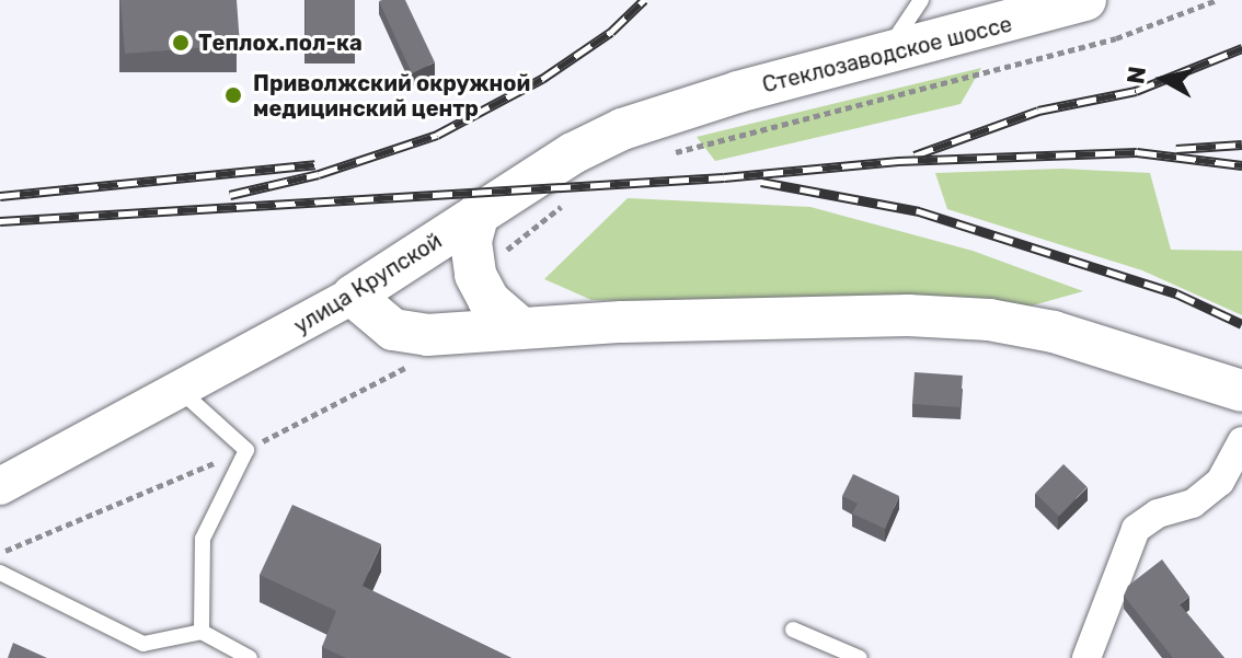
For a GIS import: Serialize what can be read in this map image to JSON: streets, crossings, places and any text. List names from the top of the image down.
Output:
{
  "streets": {
    "main road": ["Стеклозаводское шоссе", "улица Крупской"]
  },
  "crossings": [
    ["Стеклозаводское шоссе", "улица Крупской"]
  ],
  "places": ["Теплох.пол-ка", "Приволжский окружной медицинский центр"],
  "north": "left"
}
